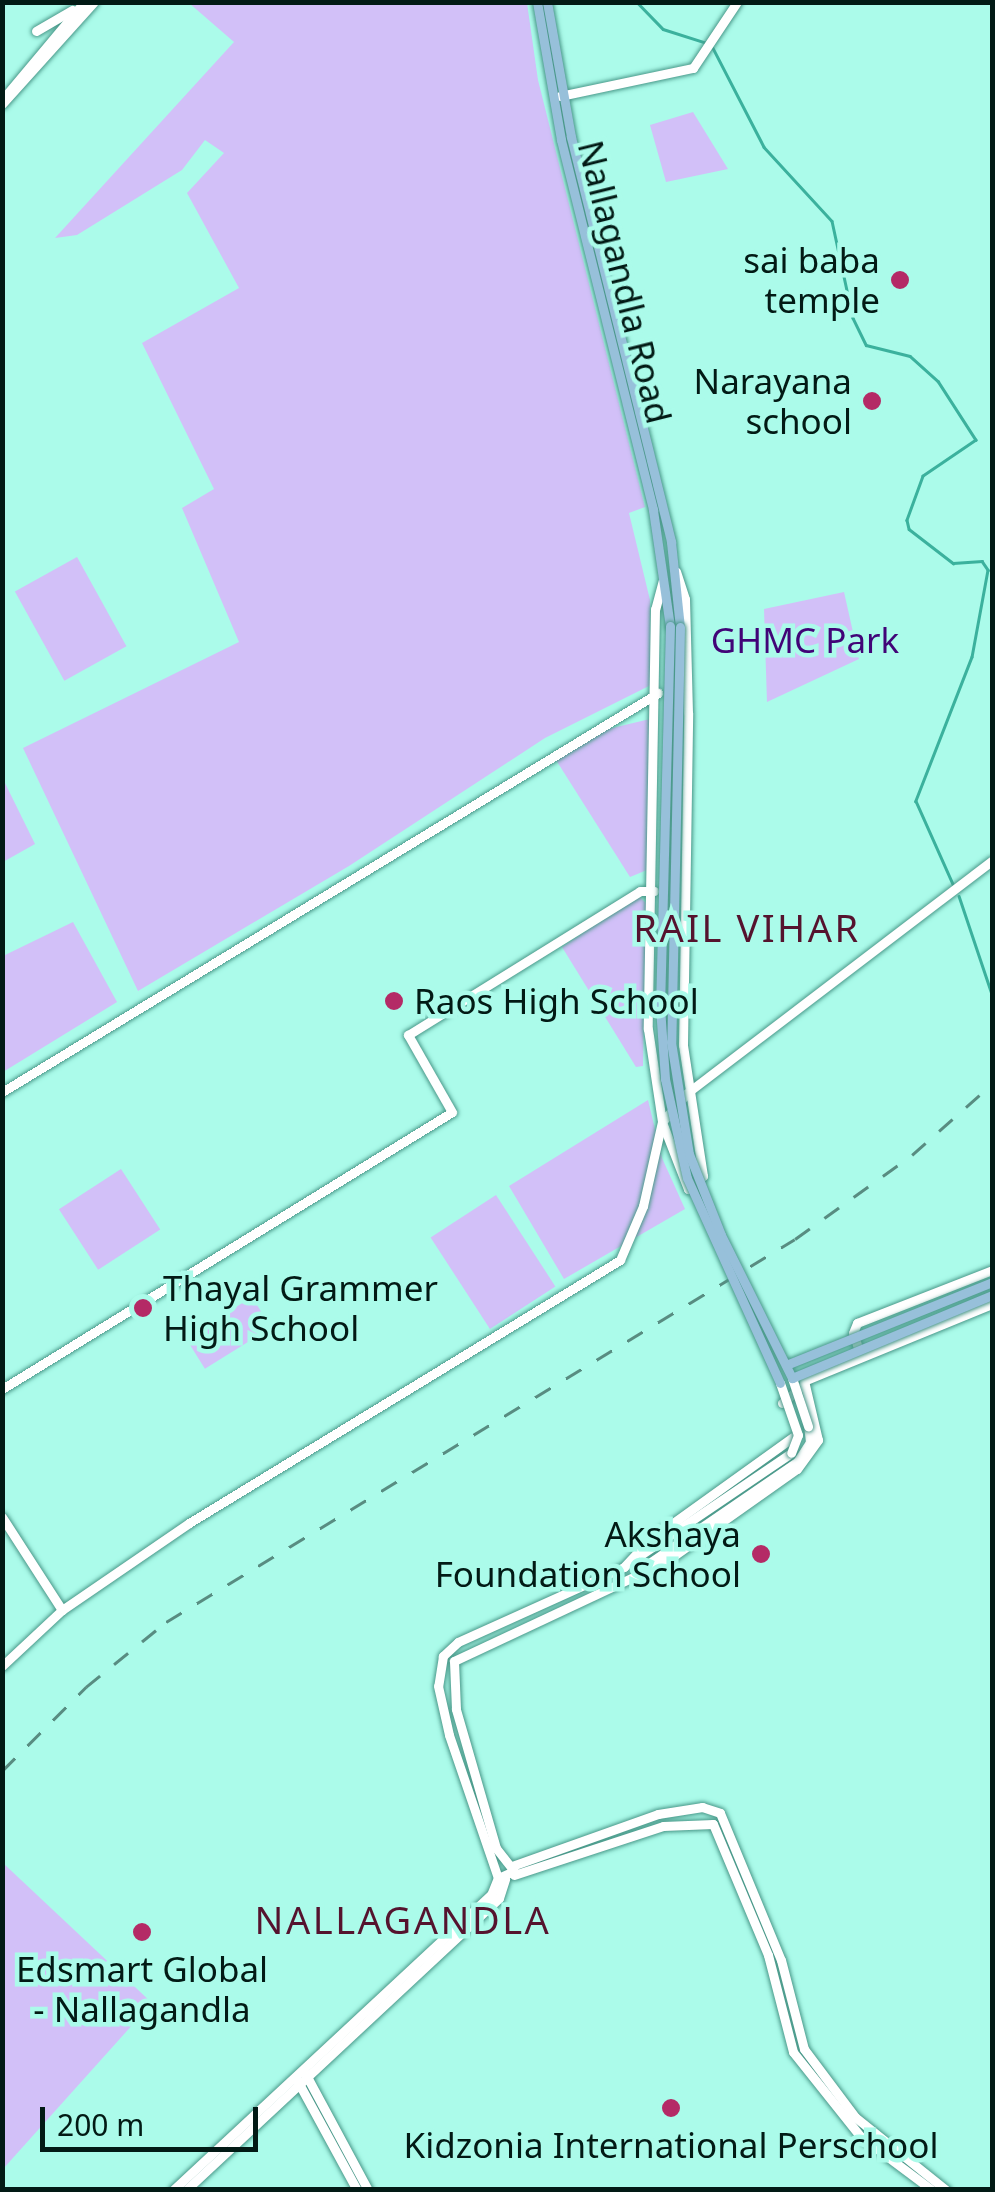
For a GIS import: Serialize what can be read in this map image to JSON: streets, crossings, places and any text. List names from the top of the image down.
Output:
{
  "streets": {
    "main road": ["Nallagandla Road"]
  },
  "districts": ["RAIL VIHAR", "NALLAGANDLA"],
  "parks": ["GHMC Park"],
  "places": [
    "sai baba temple",
    "Narayana school",
    "Raos High School",
    "Thayal Grammer High School",
    "Akshaya Foundation School",
    "Edsmart Global - Nallagandla",
    "Kidzonia International Perschool"
  ],
  "scale_bar": "200 m"
}
